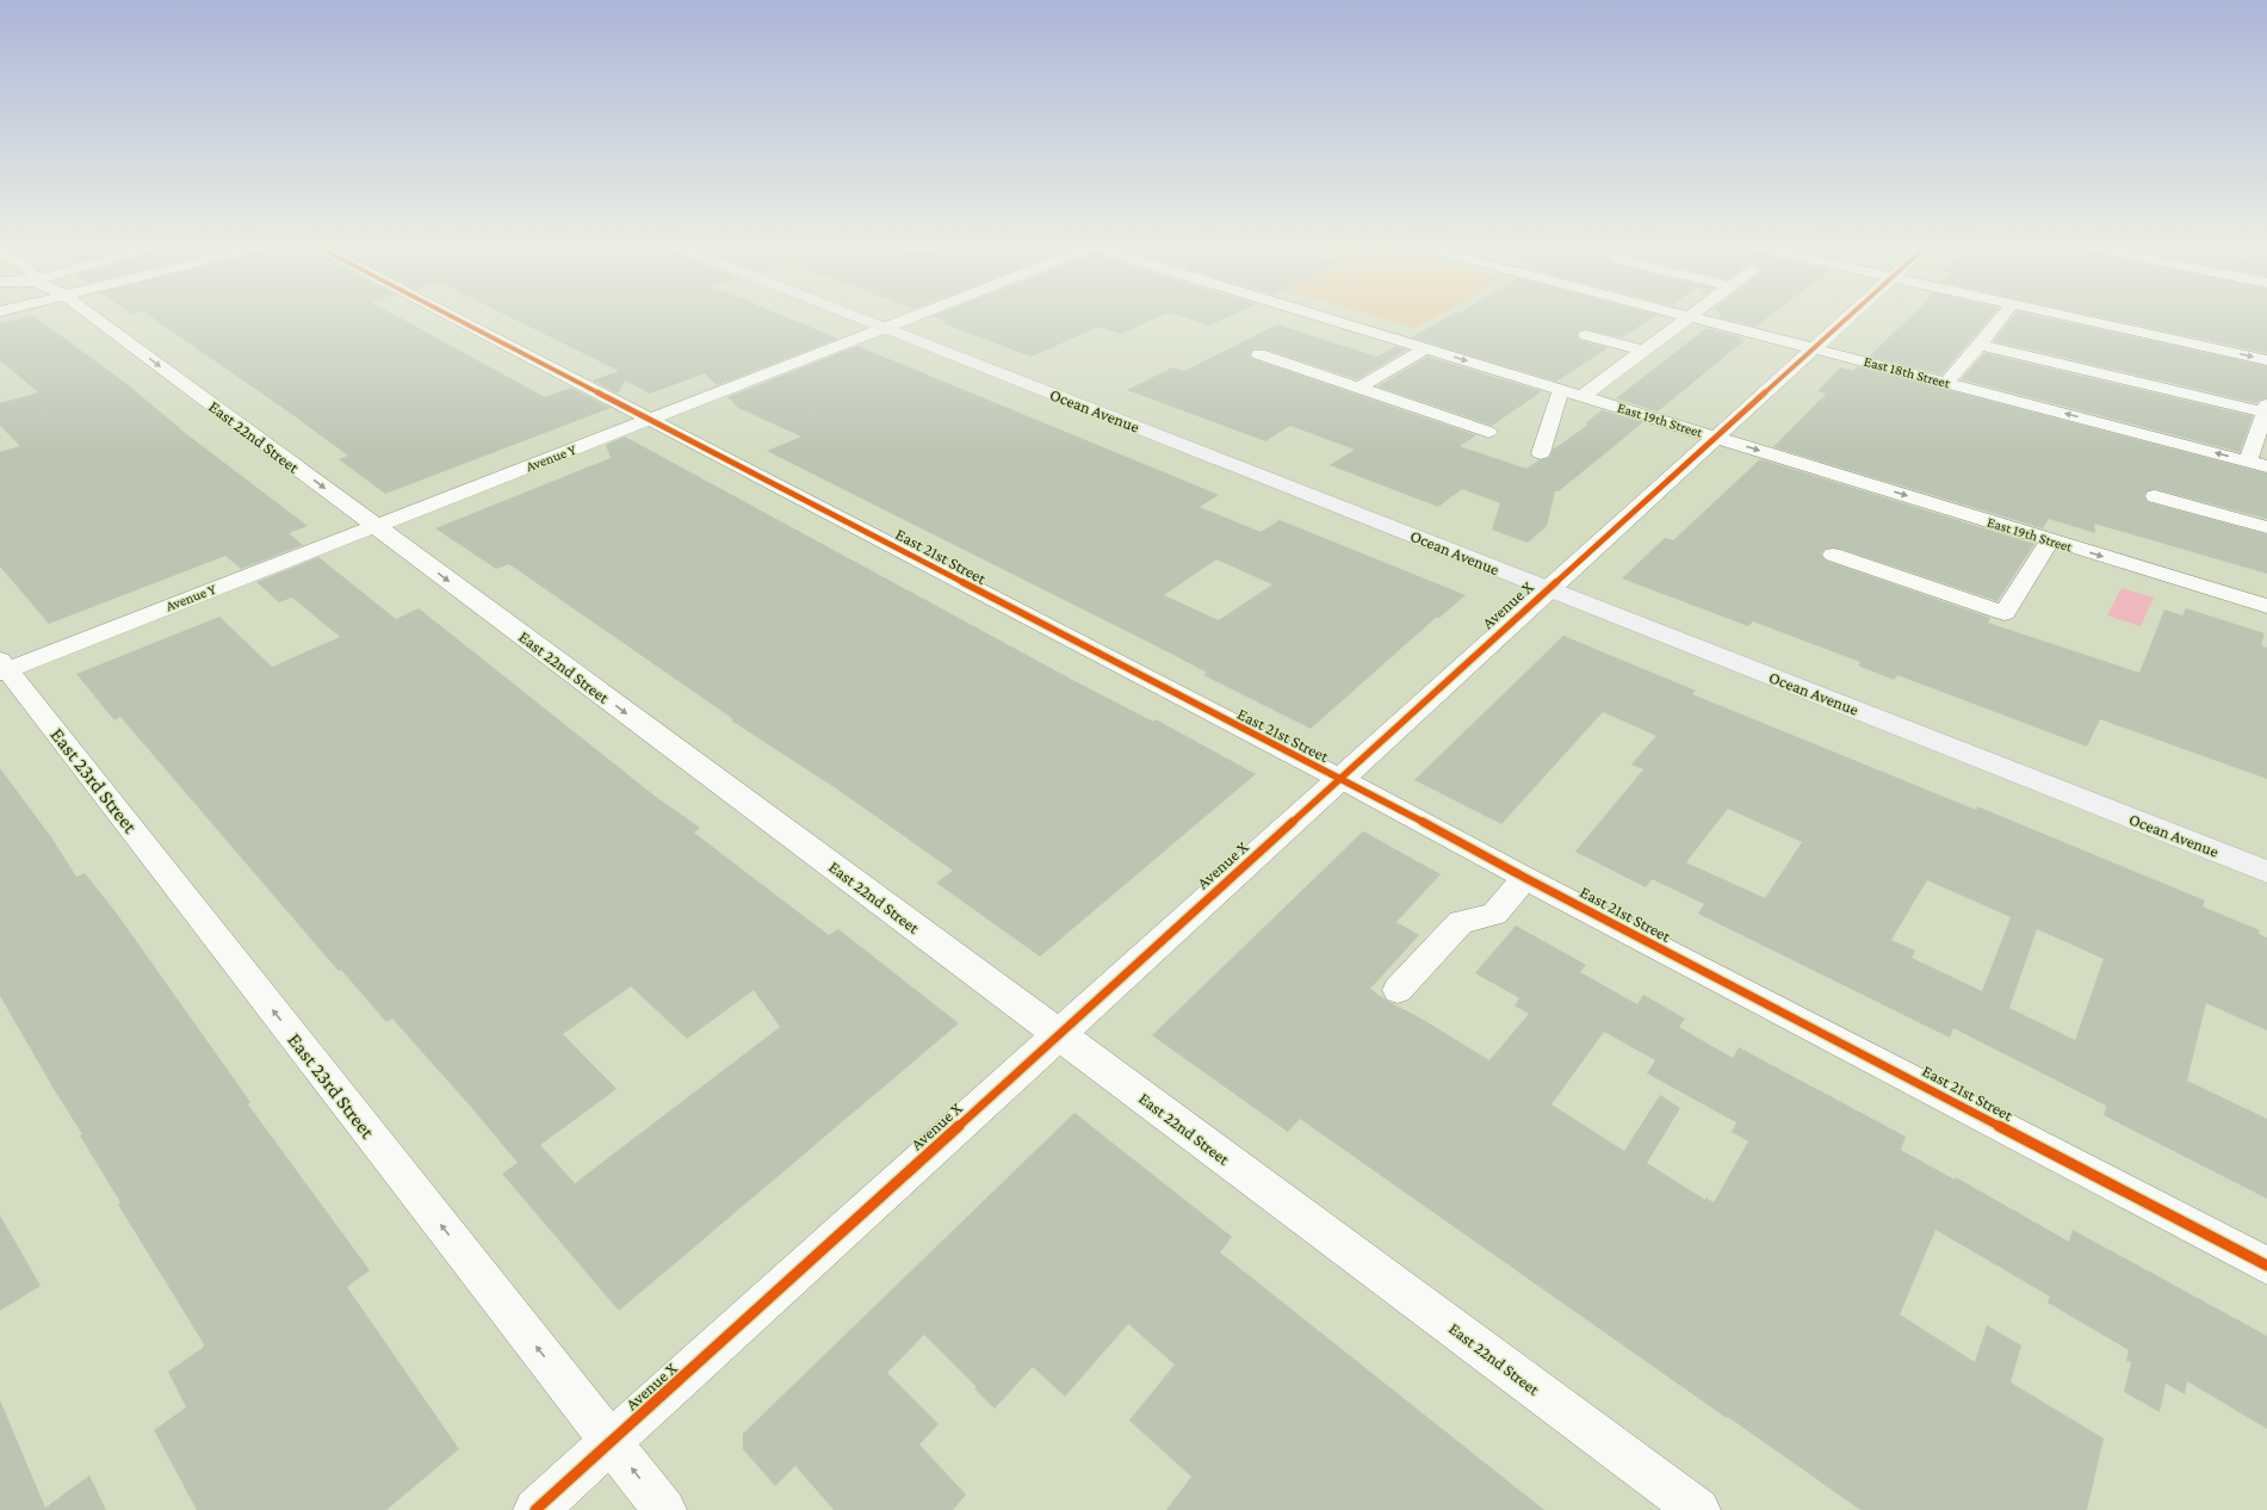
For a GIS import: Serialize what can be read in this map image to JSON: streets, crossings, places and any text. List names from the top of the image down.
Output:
{
  "streets": {
    "main road": ["Ocean Avenue"],
    "street": [
      "East 18th Street",
      "East 19th Street",
      "East 22nd Street",
      "Avenue Y",
      "East 21st Street",
      "Avenue X",
      "East 23rd Street"
    ]
  },
  "crossings": [
    ["East 18th Street", "Avenue X"],
    ["Ocean Avenue", "Avenue Y"],
    ["Ocean Avenue", "Avenue X"],
    ["East 19th Street", "Avenue X"],
    ["East 22nd Street", "Avenue Y"],
    ["East 22nd Street", "Avenue X"],
    ["Avenue Y", "East 21st Street"],
    ["Avenue Y", "East 23rd Street"],
    ["East 21st Street", "Avenue X"],
    ["Avenue X", "East 23rd Street"]
  ],
  "one_way": ["East 22nd Street", "East 23rd Street"]
}
